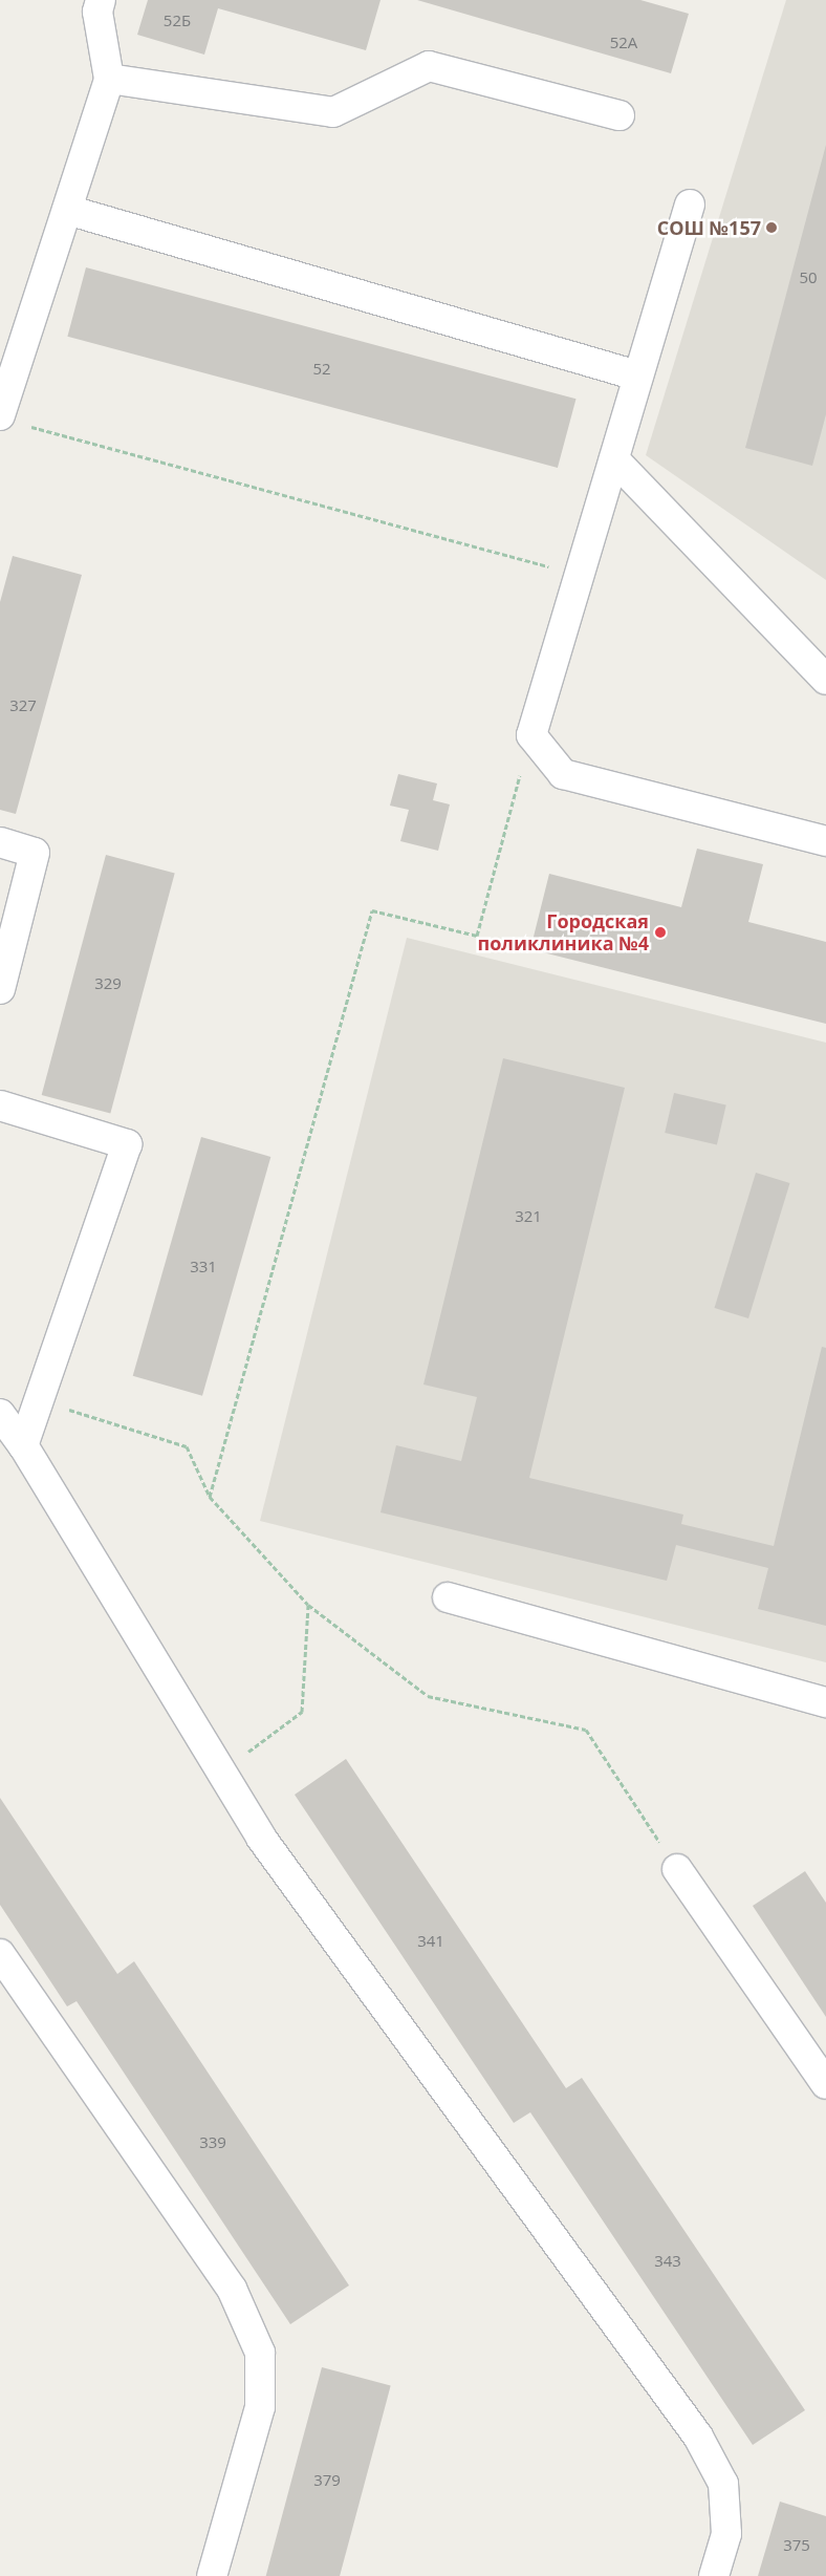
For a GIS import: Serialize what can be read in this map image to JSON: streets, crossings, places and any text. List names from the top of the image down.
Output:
{
  "places": ["СОШ №157", "Городская поликлиника №4"],
  "house_numbers": [
    "52Б",
    "52А",
    "50",
    "52",
    "327",
    "329",
    "321",
    "331",
    "341",
    "339",
    "343",
    "379",
    "375"
  ]
}
